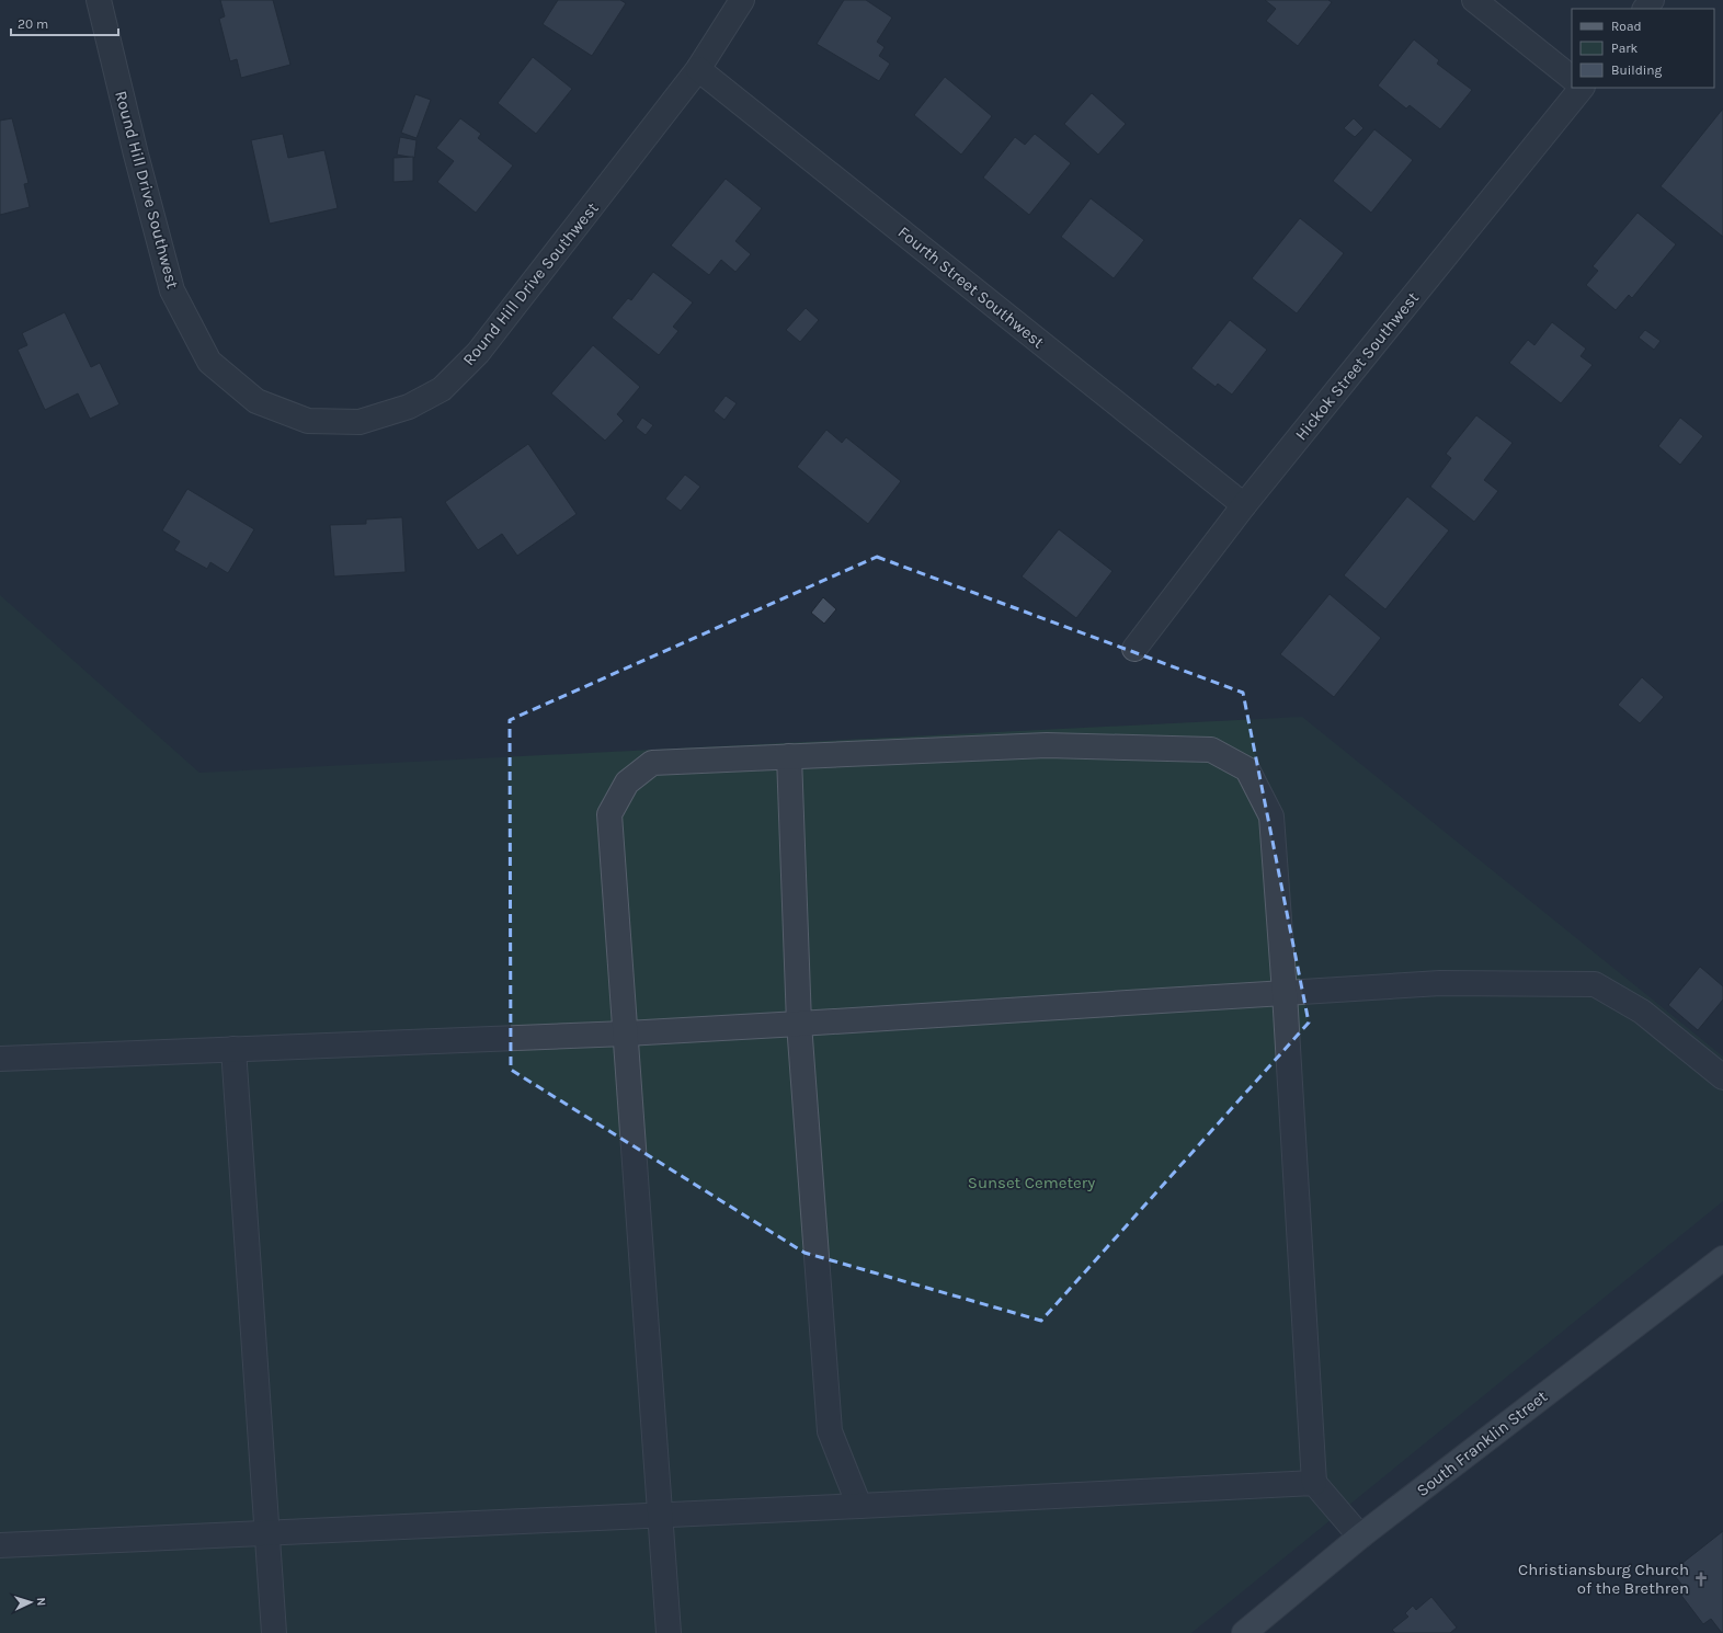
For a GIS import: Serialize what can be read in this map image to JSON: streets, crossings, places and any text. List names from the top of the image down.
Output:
{
  "streets": {
    "main road": ["South Franklin Street"],
    "street": ["Round Hill Drive Southwest", "Fourth Street Southwest", "Hickok Street Southwest"]
  },
  "crossings": [
    ["Round Hill Drive Southwest", "Fourth Street Southwest"],
    ["Fourth Street Southwest", "Hickok Street Southwest"]
  ],
  "parks": ["Sunset Cemetery"],
  "places": {
    "church": ["Christiansburg Church of the Brethren"]
  },
  "legend": ["Road", "Park", "Building"],
  "scale_bar": "20 m",
  "north": "right"
}
